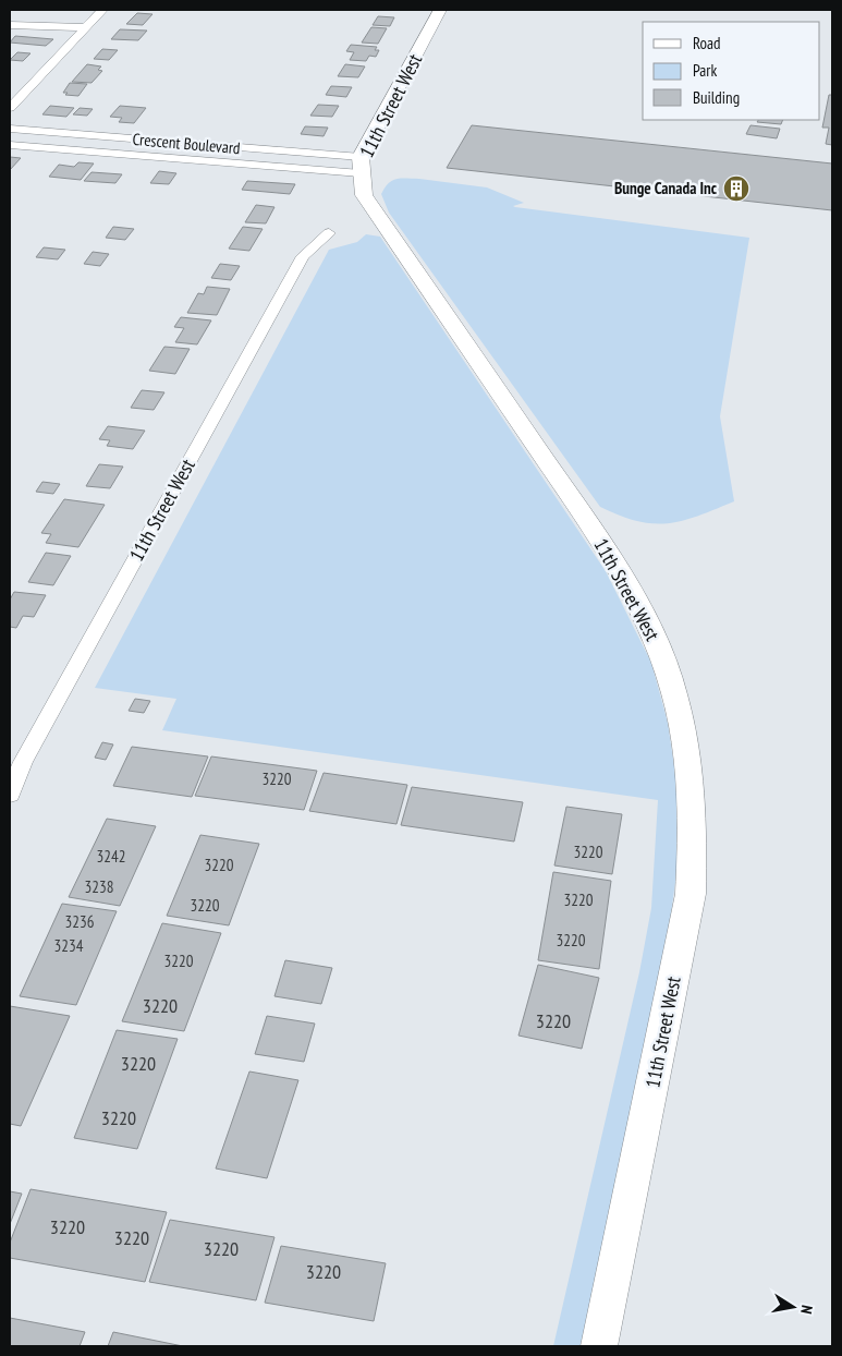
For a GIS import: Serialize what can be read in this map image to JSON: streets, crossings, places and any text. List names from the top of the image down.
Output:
{
  "streets": {
    "main road": ["11th Street West"],
    "street": ["Crescent Boulevard"]
  },
  "crossings": [
    ["11th Street West", "Crescent Boulevard"]
  ],
  "places": {
    "building": ["Bunge Canada Inc"]
  },
  "house_numbers": [
    "3220",
    "3220",
    "3242",
    "3220",
    "3238",
    "3220",
    "3220",
    "3236",
    "3220",
    "3234",
    "3220",
    "3220",
    "3220",
    "3220",
    "3220",
    "3220",
    "3220",
    "3220",
    "3220"
  ],
  "legend": ["Road", "Park", "Building"],
  "north": "right"
}
